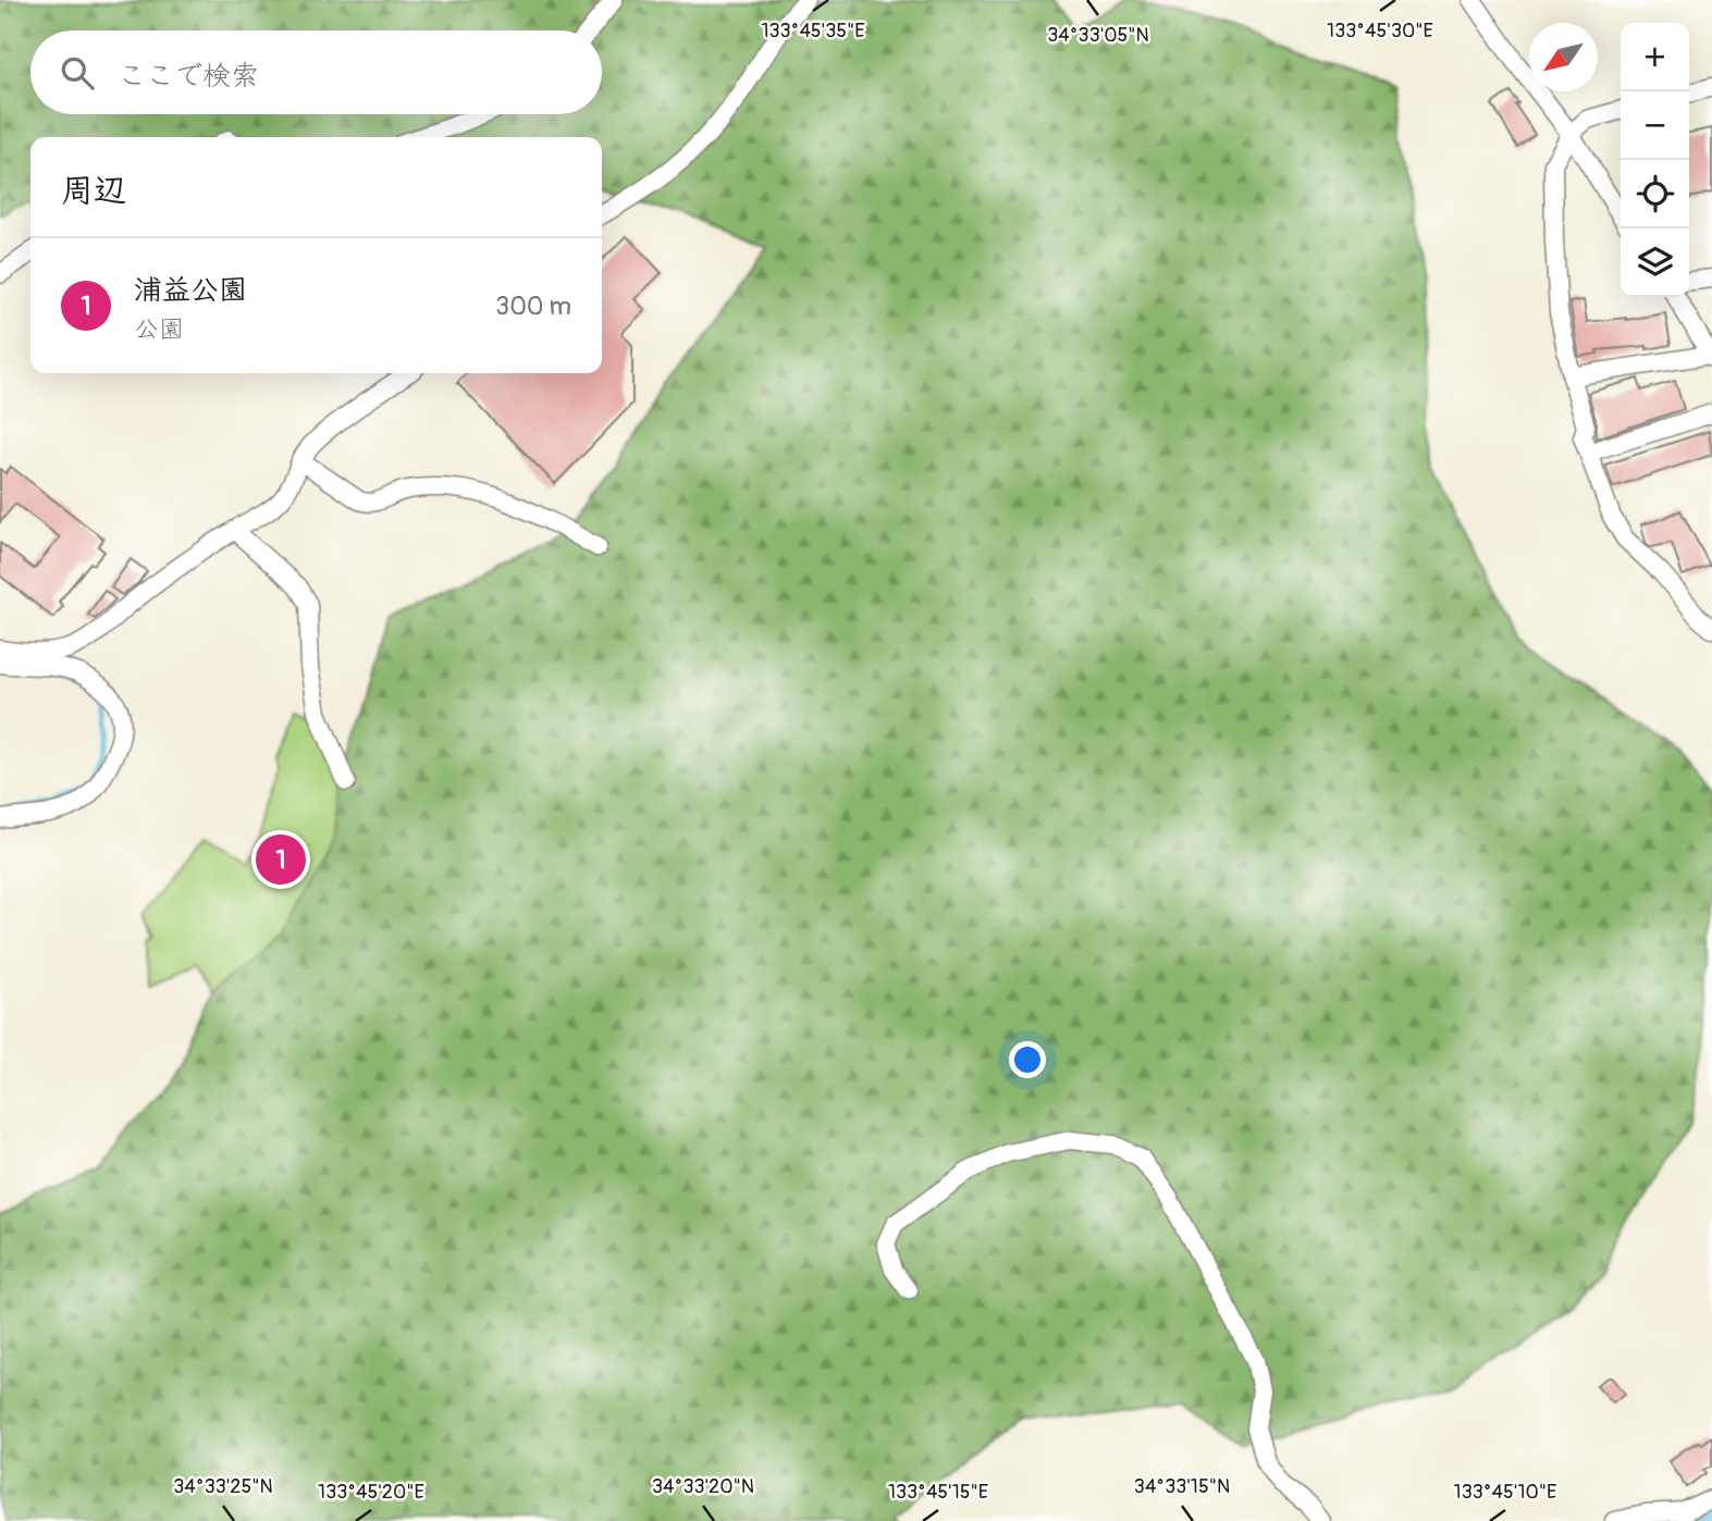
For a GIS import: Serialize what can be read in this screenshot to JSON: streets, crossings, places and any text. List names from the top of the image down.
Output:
{
  "north": "bottom left",
  "page": {
    "map_buttons": ["+", "−"],
    "search": "ここで検索",
    "heading": "周辺",
    "list": [
      {
        "mark": "1",
        "name": "浦益公園",
        "note": "公園",
        "value": "300 m"
      }
    ],
    "pins": "1"
  },
  "coordinates": [
    "133°45'30\"E",
    "133°45'35\"E",
    "34°33'05\"N",
    "34°33'25\"N",
    "34°33'20\"N",
    "34°33'15\"N",
    "133°45'20\"E",
    "133°45'15\"E",
    "133°45'10\"E"
  ]
}
